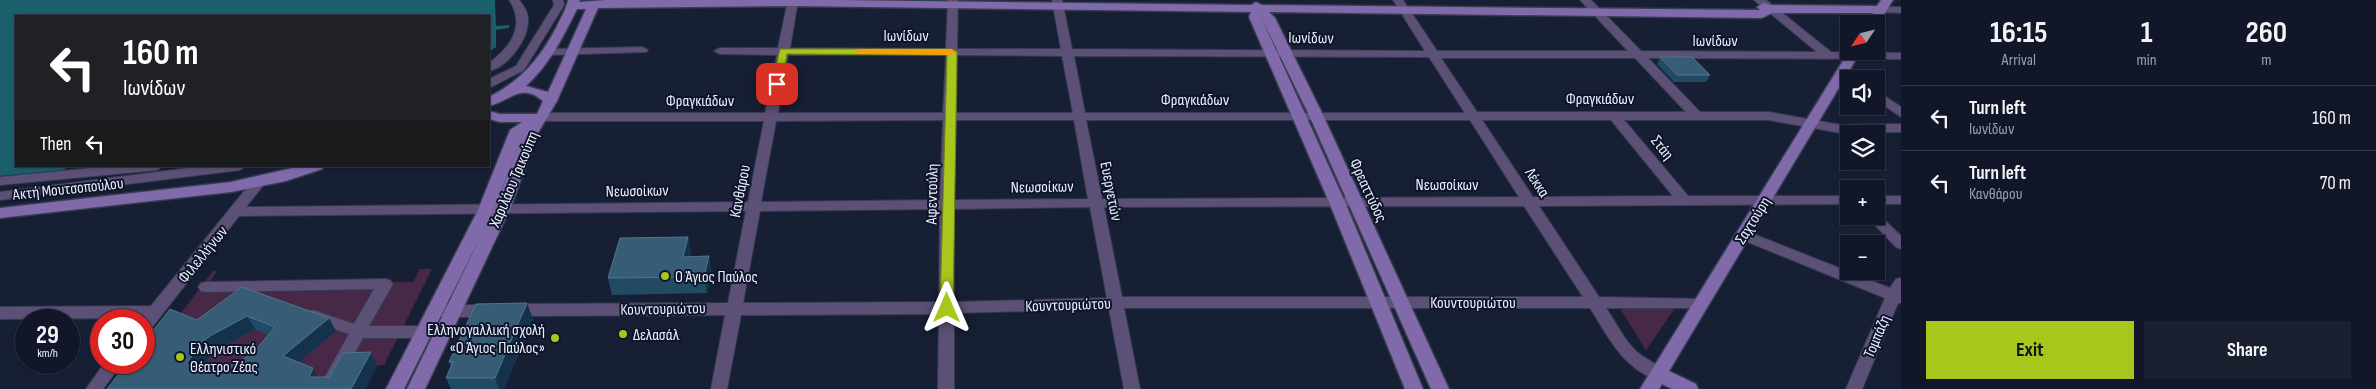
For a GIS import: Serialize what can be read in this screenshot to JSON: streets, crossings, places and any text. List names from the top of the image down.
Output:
{
  "streets": {
    "street": [
      "Ιωνίδων",
      "Φραγκιάδων",
      "Στάη",
      "Χαριλάου Τρικούπη",
      "Λέκκα",
      "Νεωσοίκων",
      "Ακτή Μουτσοπούλου",
      "Φρεαττύδος",
      "Κανθάρου",
      "Ευεργετών",
      "Αφεντούλη",
      "Σαχτούρη",
      "Φιλελλήνων",
      "Κουντουριώτου",
      "Τομπάζη"
    ]
  },
  "crossings": [
    ["Ιωνίδων", "Λέκκα"],
    ["Ιωνίδων", "Φρεαττύδος"],
    ["Ιωνίδων", "Κανθάρου"],
    ["Ιωνίδων", "Ευεργετών"],
    ["Ιωνίδων", "Αφεντούλη"],
    ["Φραγκιάδων", "Στάη"],
    ["Φραγκιάδων", "Χαριλάου Τρικούπη"],
    ["Φραγκιάδων", "Λέκκα"],
    ["Φραγκιάδων", "Φρεαττύδος"],
    ["Φραγκιάδων", "Κανθάρου"],
    ["Φραγκιάδων", "Ευεργετών"],
    ["Φραγκιάδων", "Αφεντούλη"],
    ["Φραγκιάδων", "Σαχτούρη"],
    ["Στάη", "Νεωσοίκων"],
    ["Χαριλάου Τρικούπη", "Νεωσοίκων"],
    ["Χαριλάου Τρικούπη", "Κουντουριώτου"],
    ["Λέκκα", "Νεωσοίκων"],
    ["Λέκκα", "Σαχτούρη"],
    ["Λέκκα", "Κουντουριώτου"],
    ["Νεωσοίκων", "Φρεαττύδος"],
    ["Νεωσοίκων", "Κανθάρου"],
    ["Νεωσοίκων", "Ευεργετών"],
    ["Νεωσοίκων", "Αφεντούλη"],
    ["Νεωσοίκων", "Σαχτούρη"],
    ["Νεωσοίκων", "Φιλελλήνων"],
    ["Ακτή Μουτσοπούλου", "Φιλελλήνων"],
    ["Φρεαττύδος", "Κουντουριώτου"],
    ["Κανθάρου", "Κουντουριώτου"],
    ["Ευεργετών", "Κουντουριώτου"],
    ["Αφεντούλη", "Κουντουριώτου"],
    ["Σαχτούρη", "Κουντουριώτου"]
  ],
  "places": [
    "Ο Άγιος Παύλος",
    "Δελασάλ",
    "Ελληνογαλλική σχολή «Ο Άγιος Παύλος»",
    "Ελληνιστικό Θέατρο Ζέας"
  ],
  "north": "bottom left",
  "page": {
    "eta": [
      "16:15",
      "Arrival",
      "1",
      "min",
      "260",
      "m"
    ],
    "map_buttons": ["+", "−"],
    "turn": ["160 m", "Ιωνίδων"],
    "list": [
      {
        "name": "Turn left",
        "note": "Ιωνίδων",
        "value": "160 m"
      },
      {
        "name": "Turn left",
        "note": "Κανθάρου",
        "value": "70 m"
      }
    ],
    "then": "Then",
    "speed": "29 km/h",
    "limit": "30",
    "buttons": ["Exit", "Share"]
  }
}
